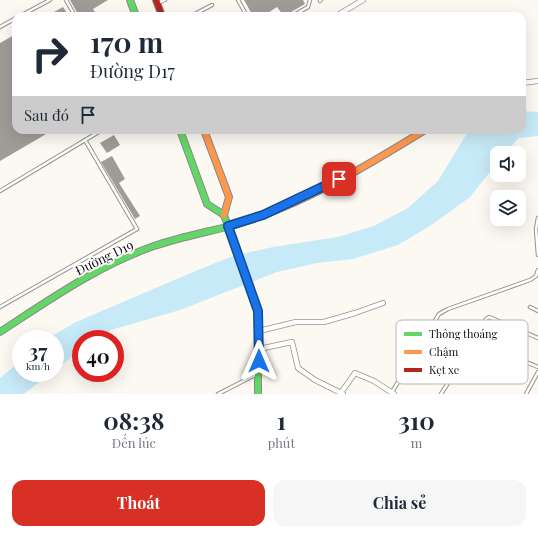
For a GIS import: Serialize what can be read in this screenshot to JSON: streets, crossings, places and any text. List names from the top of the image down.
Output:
{
  "streets": {
    "street": ["Đường D19"]
  },
  "legend": ["Thông thoáng", "Chậm", "Kẹt xe"],
  "page": {
    "turn": ["170 m", "Đường D17"],
    "then": "Sau đó",
    "speed": "37 km/h",
    "limit": "40",
    "eta": [
      "08:38",
      "Đến lúc",
      "1",
      "phút",
      "310",
      "m"
    ],
    "buttons": ["Thoát", "Chia sẻ"]
  }
}
